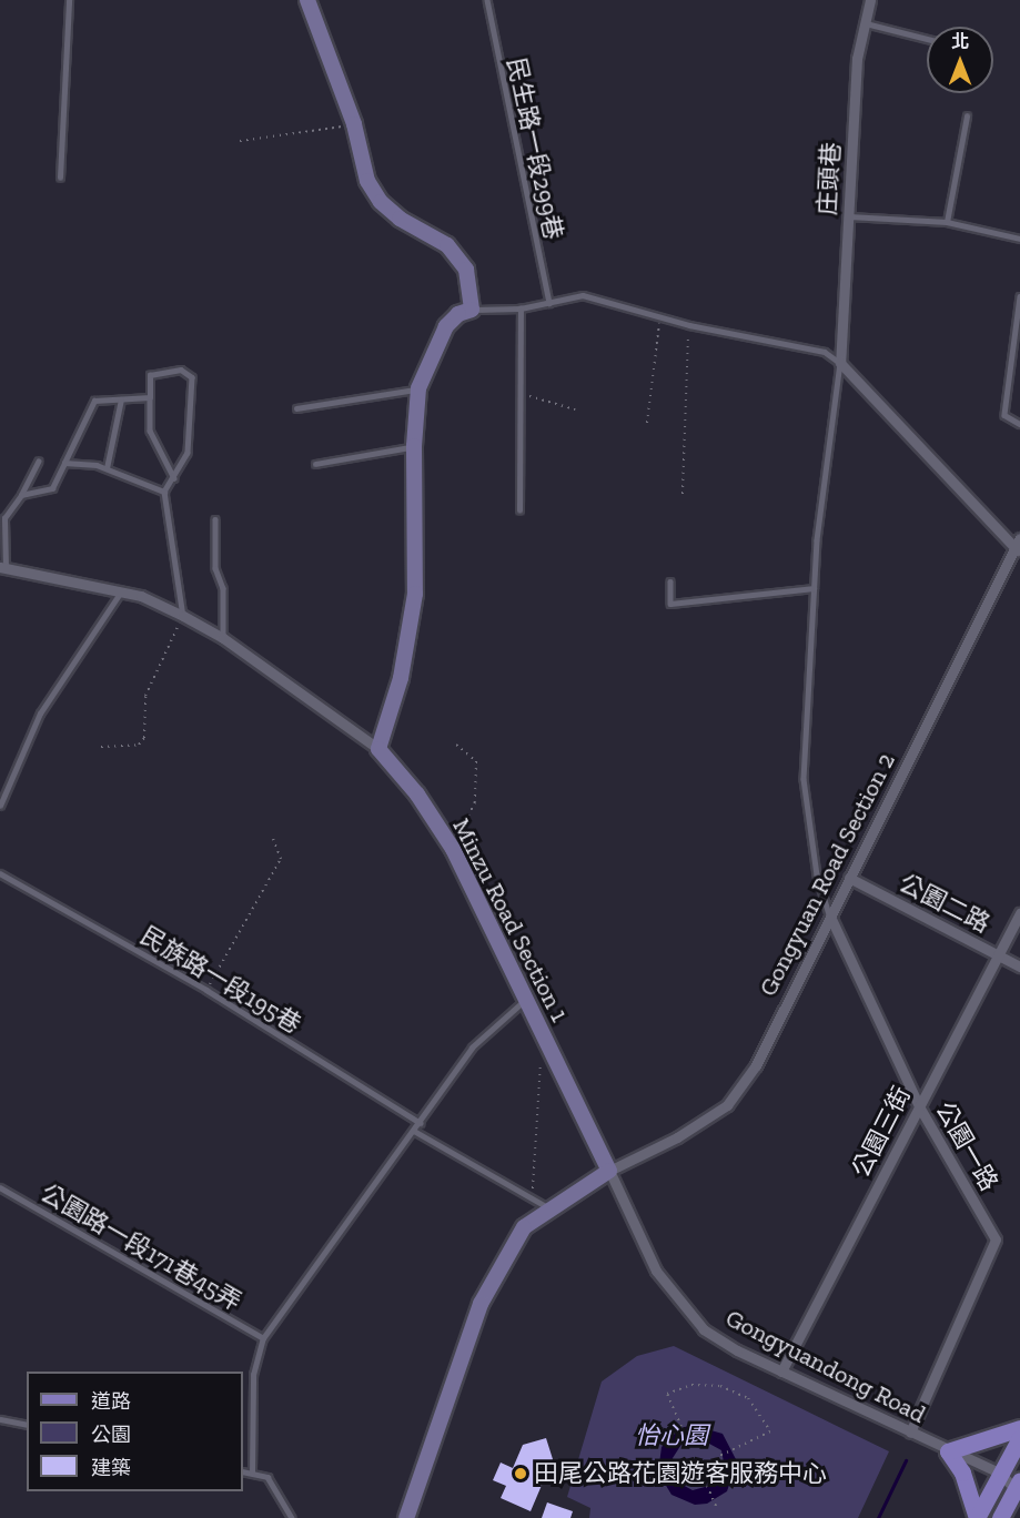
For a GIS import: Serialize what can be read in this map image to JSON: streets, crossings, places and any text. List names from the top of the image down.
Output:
{
  "streets": {
    "street": [
      "庄頭巷",
      "Gongyuan Road Section 2",
      "公園二路",
      "Minzu Road Section 1",
      "公園三街",
      "公園一路",
      "Gongyuandong Road"
    ],
    "lane": ["民生路一段299巷", "民族路一段195巷", "公園路一段171巷45弄"]
  },
  "crossings": [
    ["Gongyuan Road Section 2", "公園二路"],
    ["Gongyuan Road Section 2", "Minzu Road Section 1"],
    ["Gongyuan Road Section 2", "公園一路"],
    ["Gongyuan Road Section 2", "Gongyuandong Road"],
    ["公園二路", "公園三街"],
    ["Minzu Road Section 1", "Gongyuandong Road"],
    ["公園三街", "公園一路"],
    ["公園三街", "Gongyuandong Road"],
    ["公園一路", "Gongyuandong Road"]
  ],
  "parks": ["怡心園"],
  "places": ["田尾公路花園遊客服務中心"],
  "legend": ["道路", "公園", "建築"],
  "north": "top"
}
